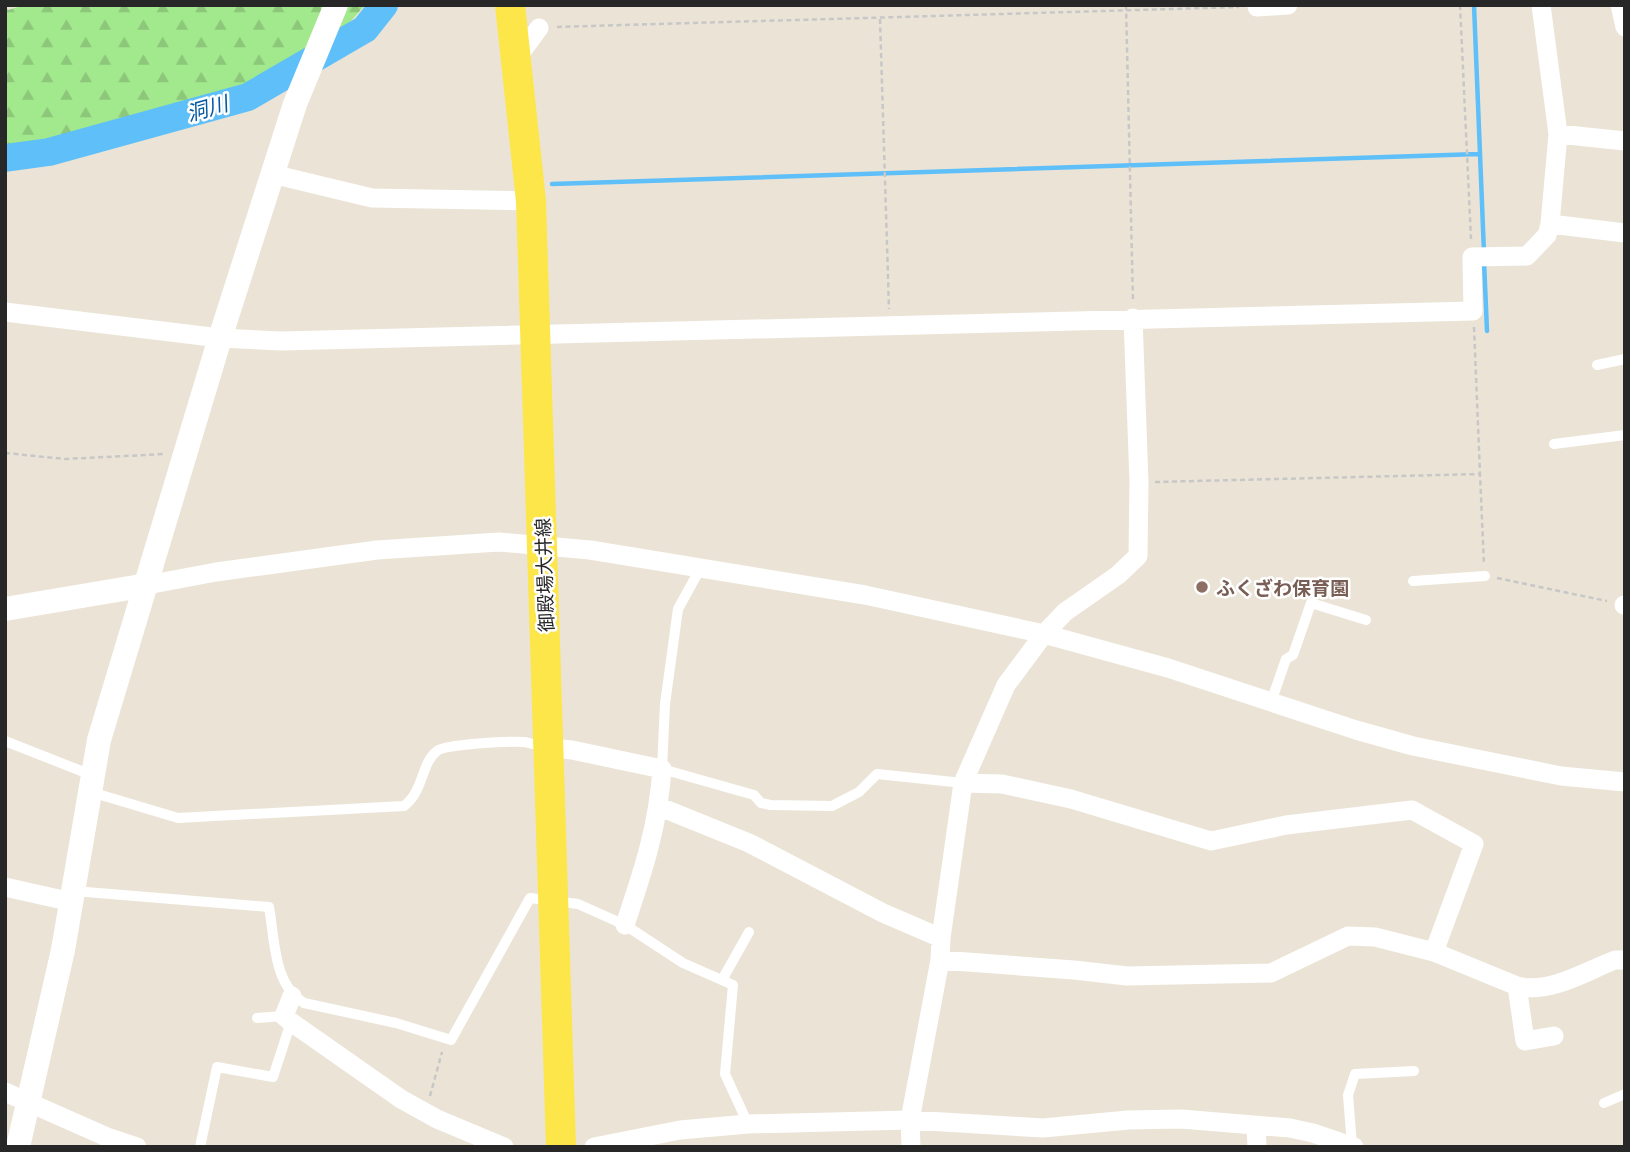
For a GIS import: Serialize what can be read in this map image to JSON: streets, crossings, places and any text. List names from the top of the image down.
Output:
{
  "streets": {
    "main road": ["御殿場大井線"]
  },
  "water": ["洞川"],
  "places": ["ふくざわ保育園"]
}
